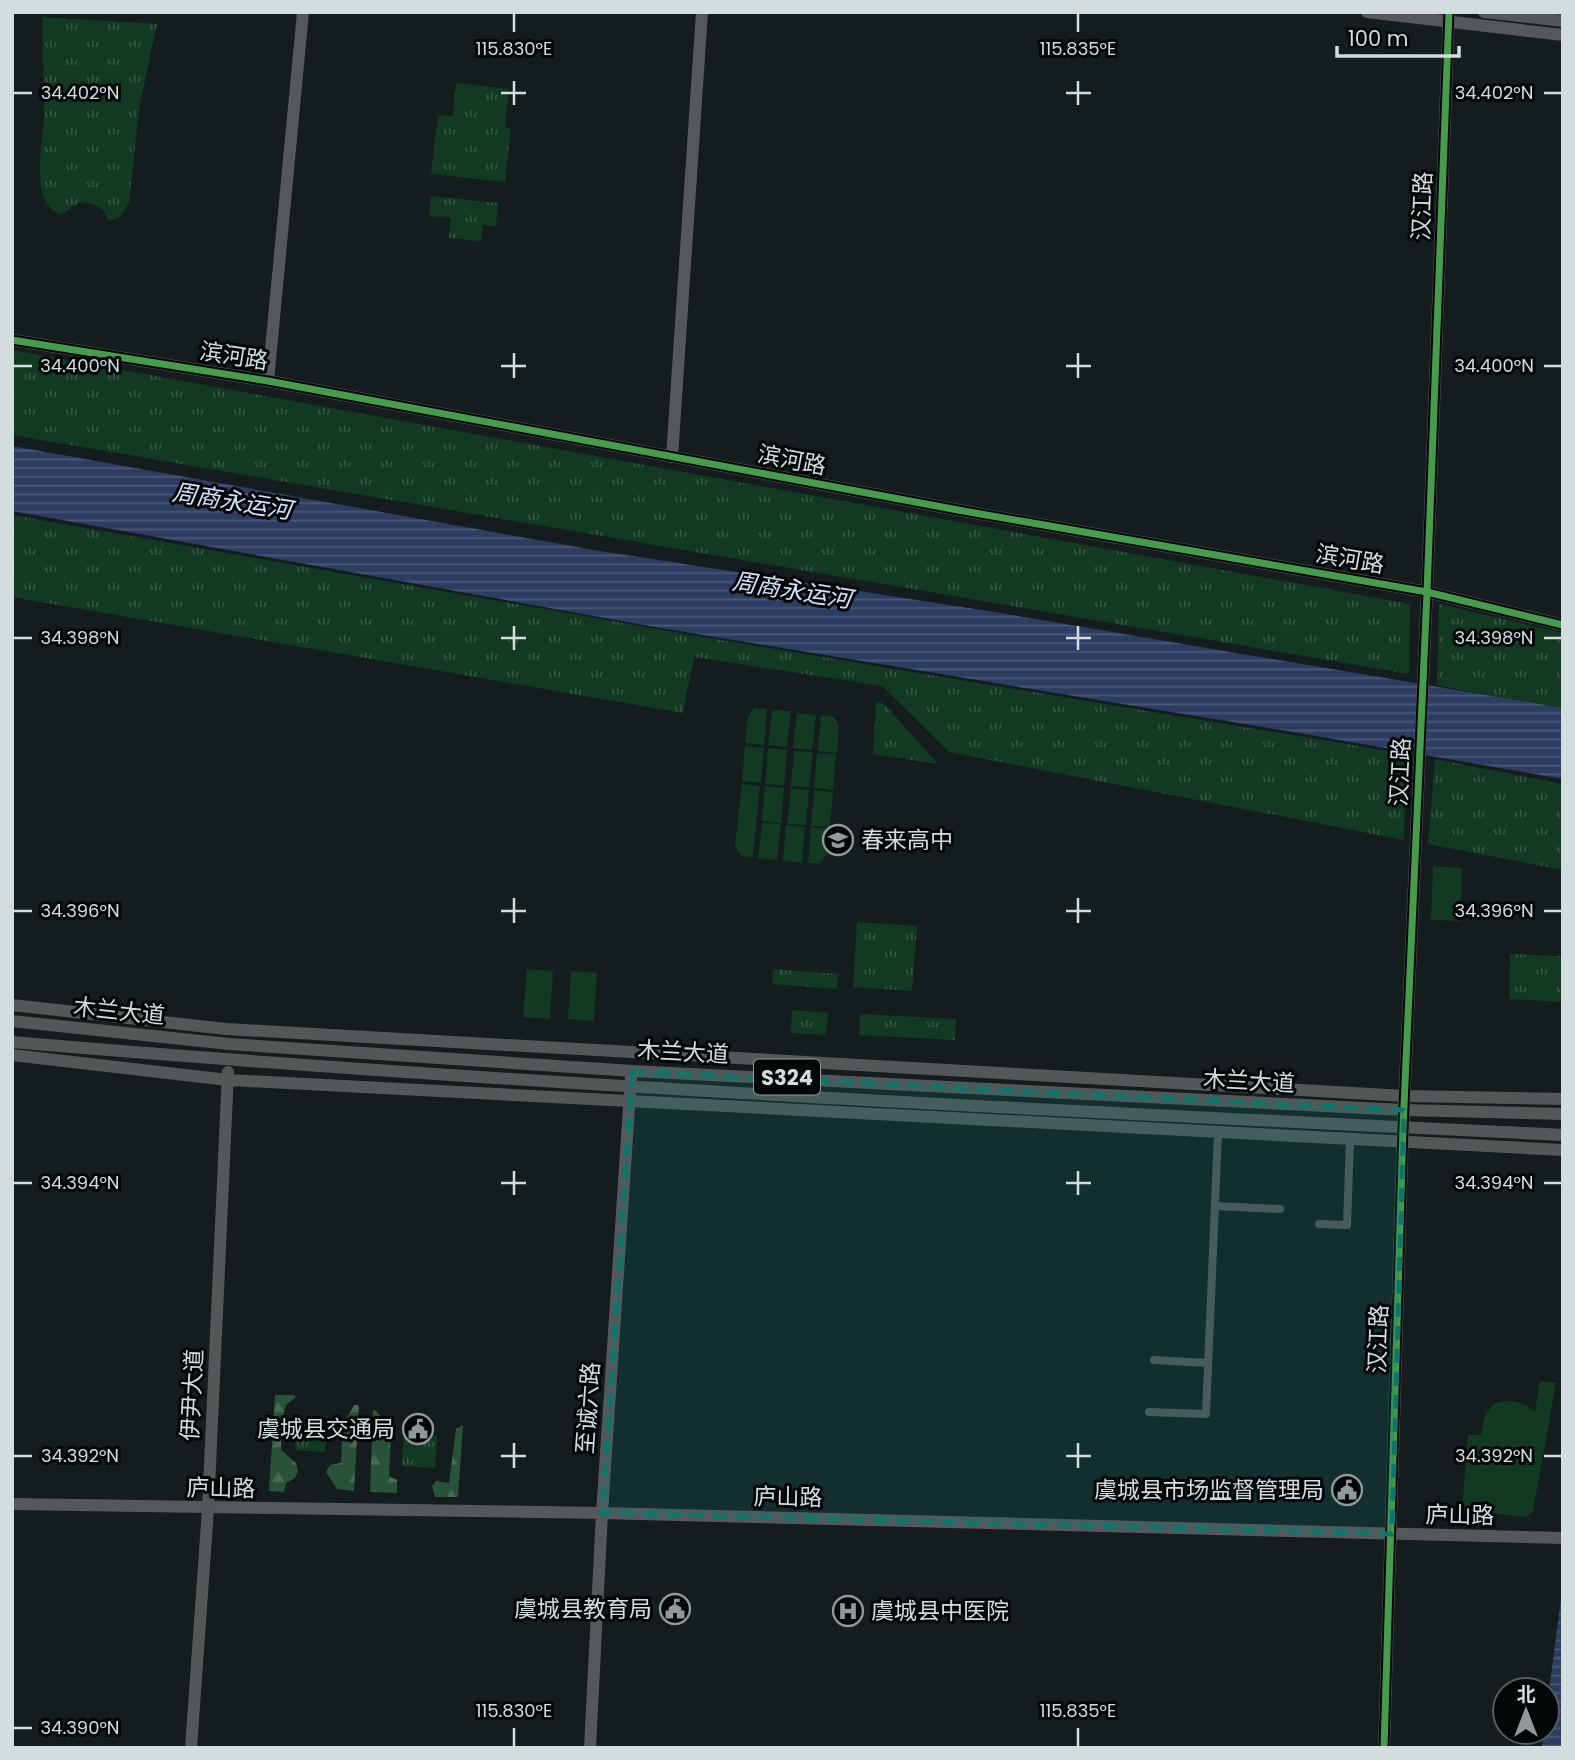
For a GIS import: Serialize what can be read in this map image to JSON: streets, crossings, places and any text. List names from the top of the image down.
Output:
{
  "streets": {
    "main road": ["木兰大道", "S324", "伊尹大道"],
    "street": [
      "汉江路",
      "滨河路",
      "至诚六路",
      "庐山路"
    ]
  },
  "crossings": [
    ["汉江路", "滨河路"],
    ["汉江路", "木兰大道"],
    ["汉江路", "庐山路"],
    ["木兰大道", "伊尹大道"],
    ["木兰大道", "至诚六路"],
    ["伊尹大道", "庐山路"],
    ["至诚六路", "庐山路"]
  ],
  "water": ["周商永运河"],
  "places": {
    "school or university": ["春来高中"],
    "public building": ["虞城县交通局", "虞城县市场监督管理局", "虞城县教育局"],
    "hospital": ["虞城县中医院"]
  },
  "scale_bar": "100 m",
  "north": "top",
  "coordinates": [
    "115.830°E",
    "115.835°E",
    "34.402°N",
    "34.400°N",
    "34.398°N",
    "34.396°N",
    "34.394°N",
    "34.392°N",
    "34.390°N"
  ]
}
